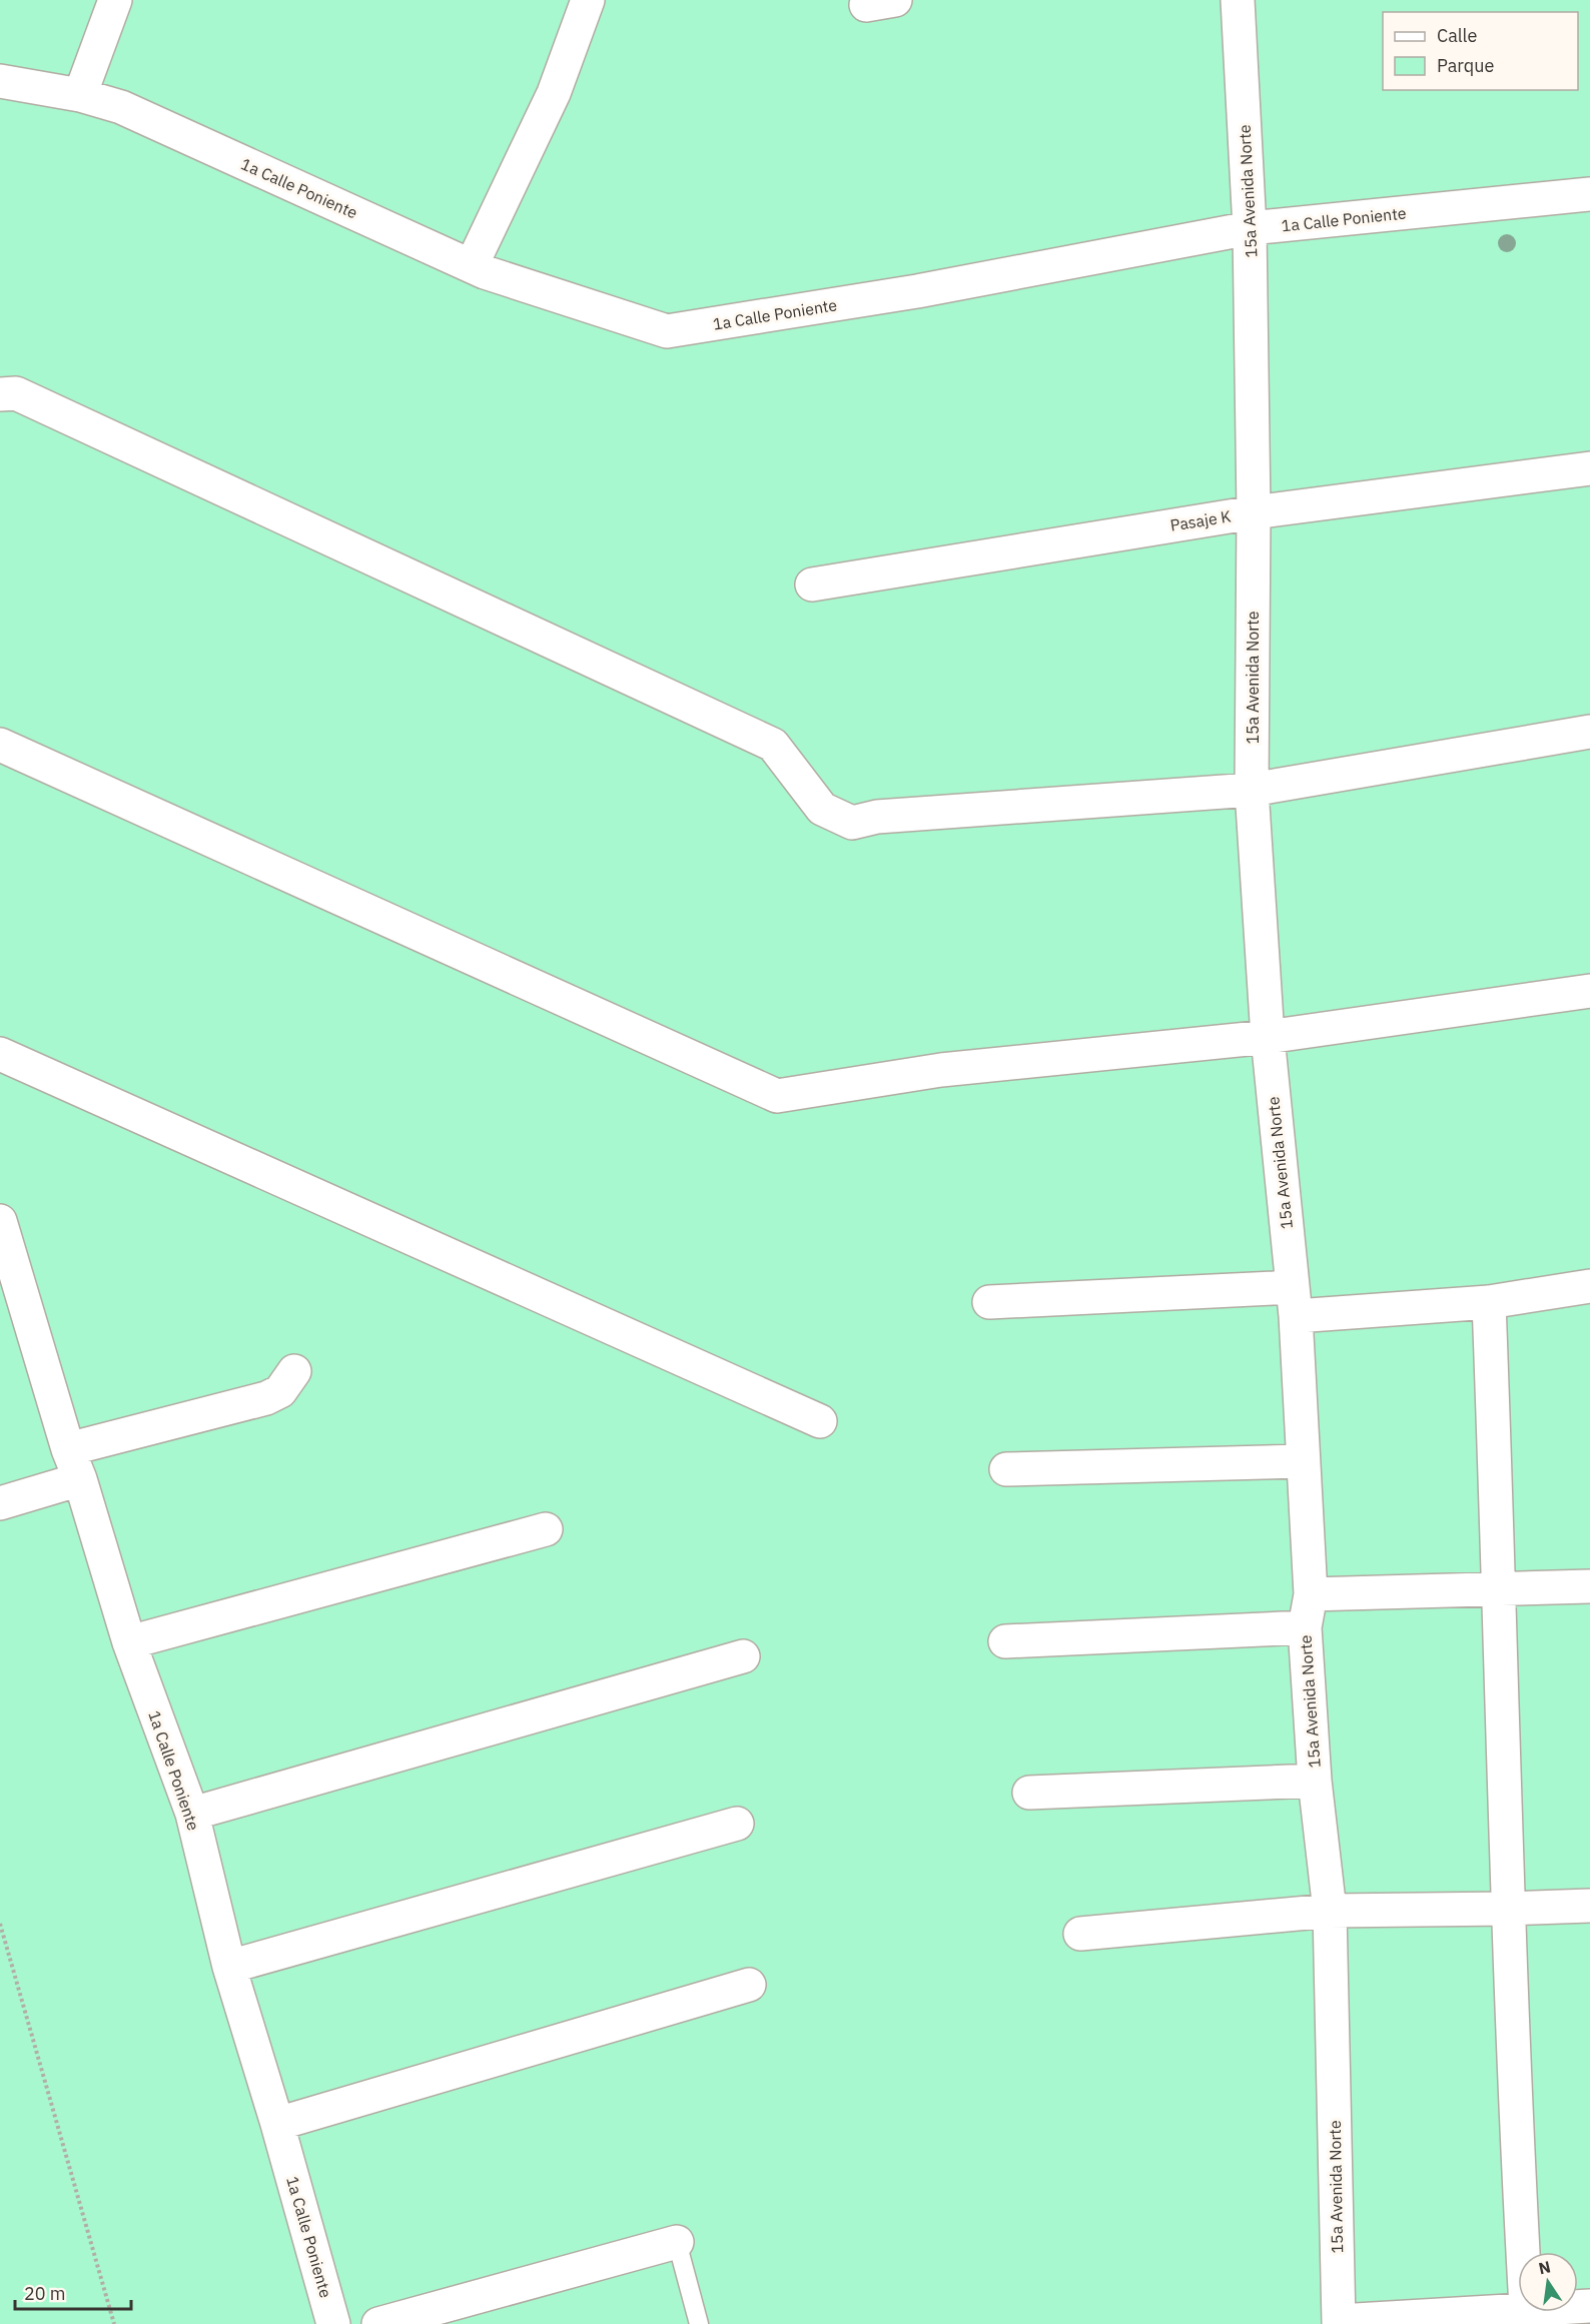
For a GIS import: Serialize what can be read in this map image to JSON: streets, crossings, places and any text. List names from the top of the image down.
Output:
{
  "streets": {
    "street": ["1a Calle Poniente", "15a Avenida Norte", "Pasaje K"]
  },
  "crossings": [
    ["1a Calle Poniente", "15a Avenida Norte"],
    ["15a Avenida Norte", "Pasaje K"]
  ],
  "legend": ["Calle", "Parque"],
  "scale_bar": "20 m",
  "north": "top"
}
